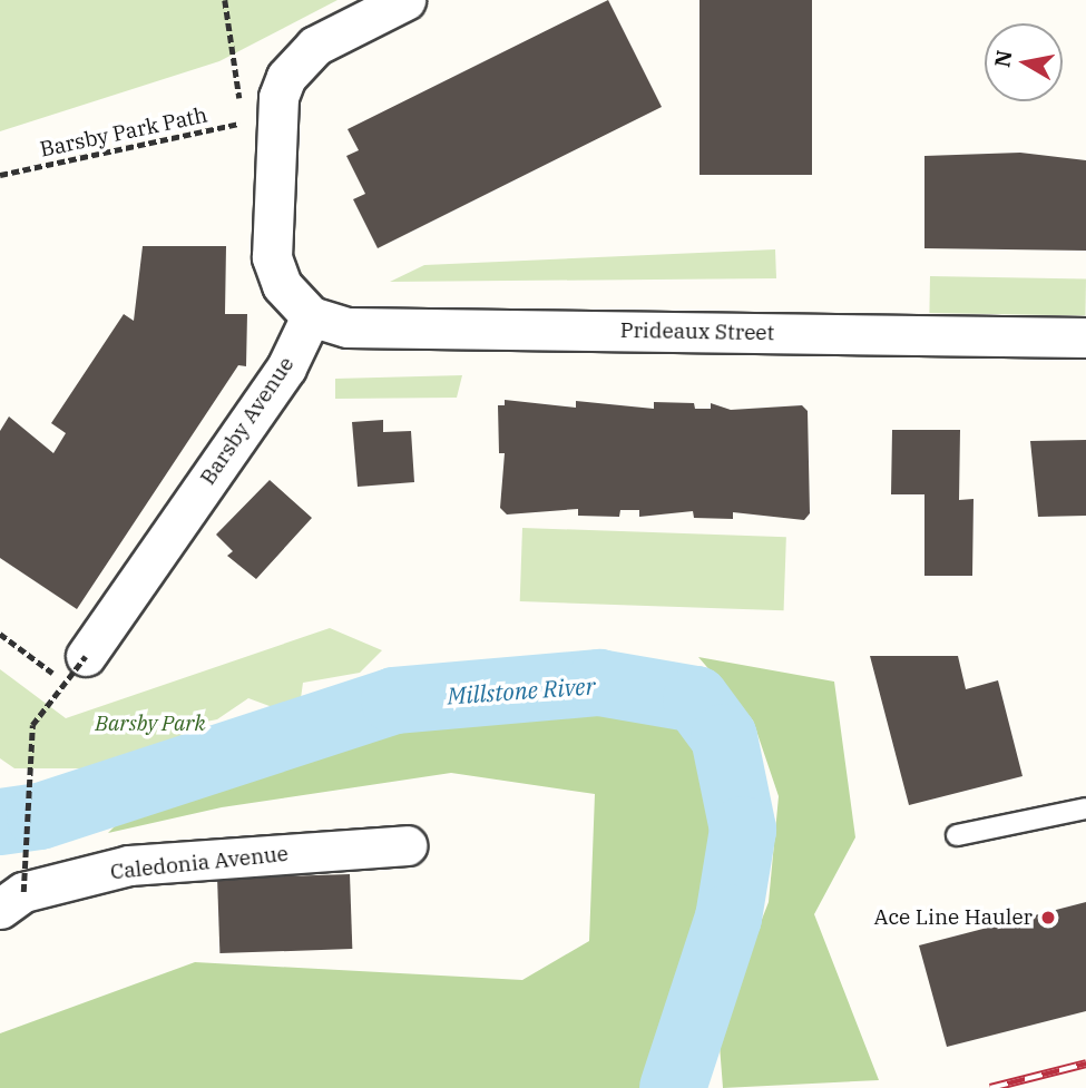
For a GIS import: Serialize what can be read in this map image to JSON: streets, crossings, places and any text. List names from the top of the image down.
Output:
{
  "streets": {
    "street": ["Prideaux Street", "Barsby Avenue", "Caledonia Avenue"],
    "path": ["Barsby Park Path"]
  },
  "crossings": [
    ["Prideaux Street", "Barsby Avenue"]
  ],
  "water": ["Millstone River"],
  "parks": ["Barsby Park"],
  "places": ["Ace Line Hauler"],
  "north": "left"
}
